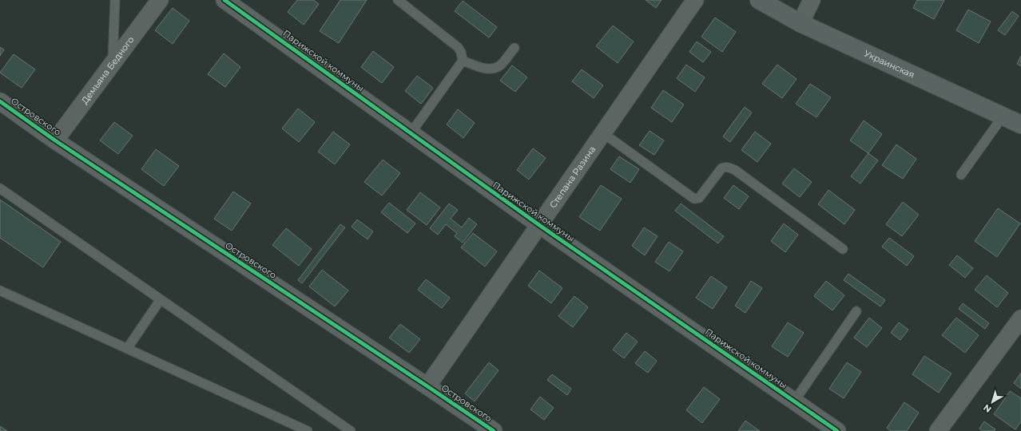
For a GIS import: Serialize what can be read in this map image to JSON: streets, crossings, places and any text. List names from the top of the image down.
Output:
{
  "streets": {
    "street": [
      "Парижской коммуны",
      "Украинская",
      "Демьяна Бедного",
      "Островского",
      "Степана Разина"
    ]
  },
  "crossings": [
    ["Парижской коммуны", "Степана Разина"],
    ["Демьяна Бедного", "Островского"],
    ["Островского", "Степана Разина"]
  ],
  "north": "bottom left"
}
